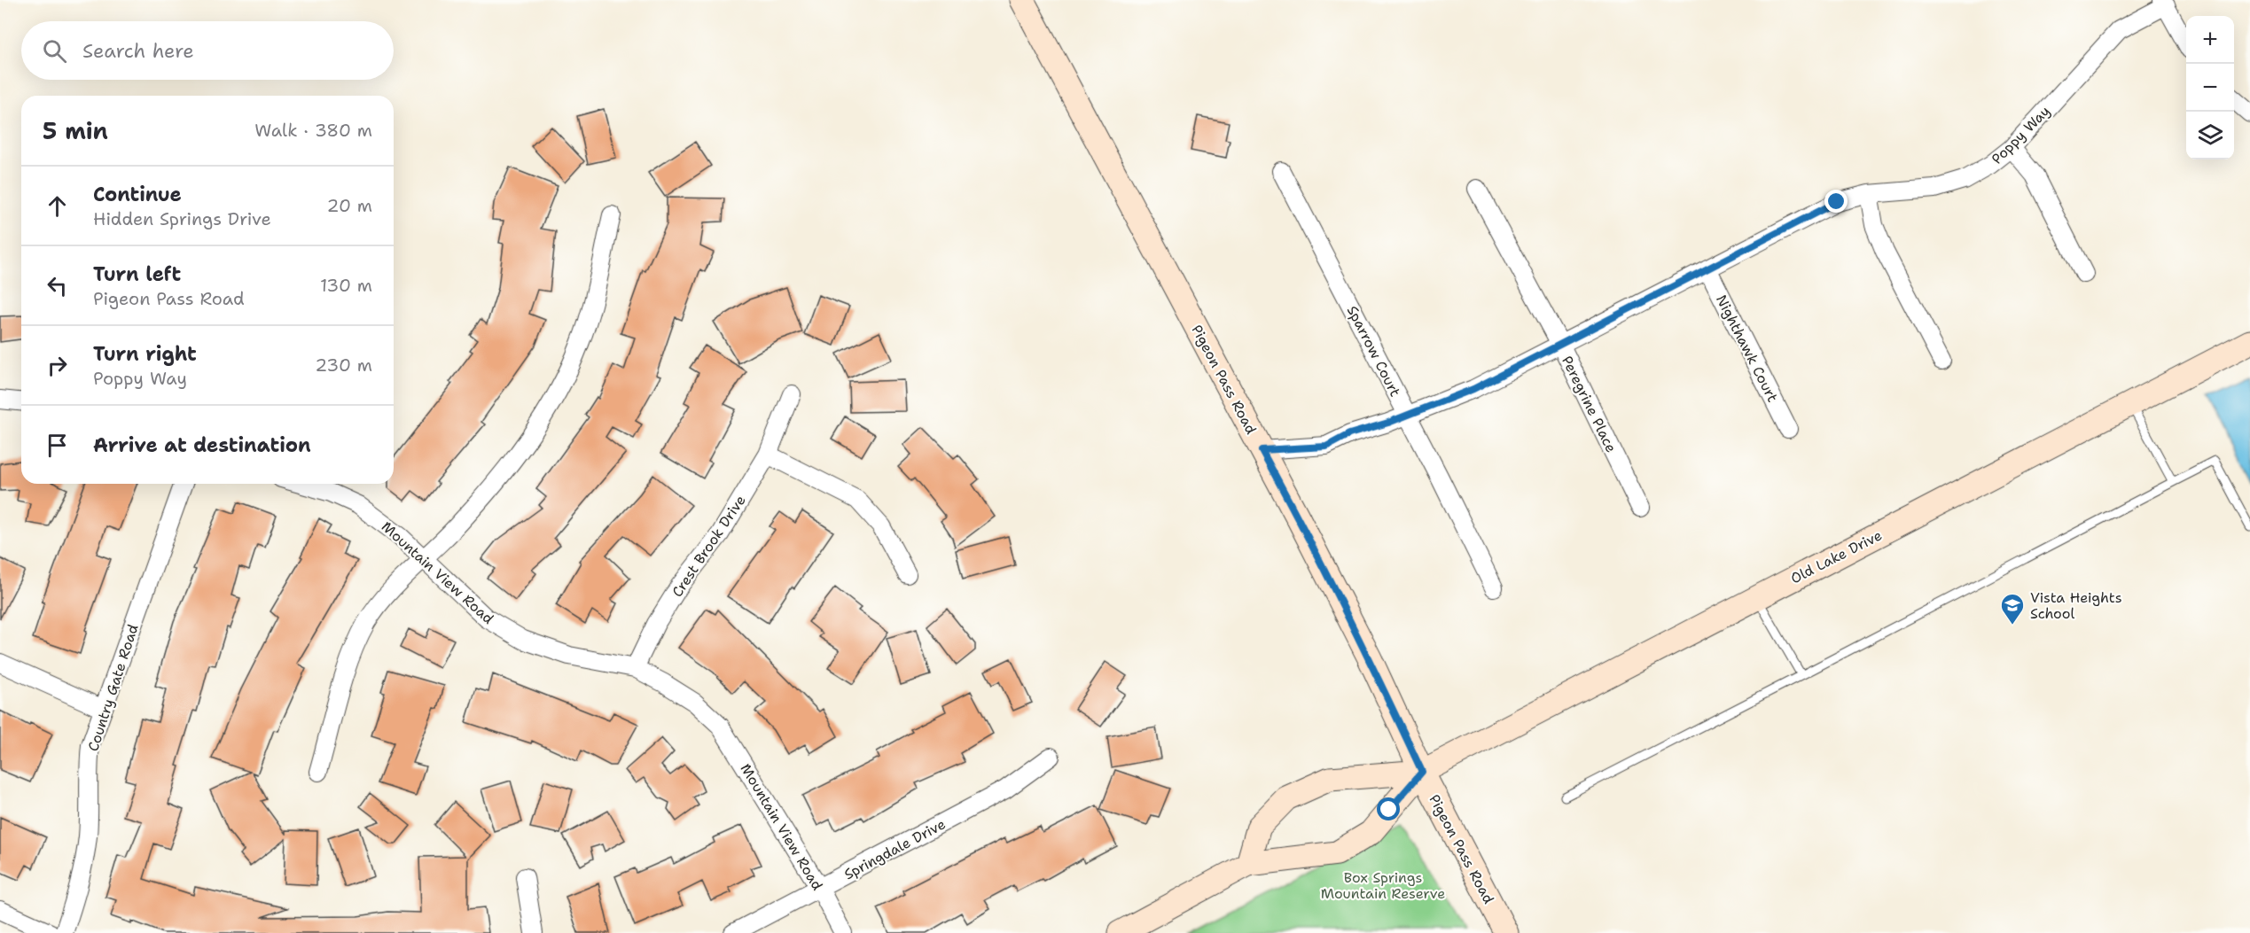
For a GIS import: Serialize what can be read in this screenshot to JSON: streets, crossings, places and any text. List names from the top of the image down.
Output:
{
  "streets": {
    "street": [
      "Poppy Way",
      "Nighthawk Court",
      "Sparrow Court",
      "Pigeon Pass Road",
      "Peregrine Place",
      "Crest Brook Drive",
      "Old Lake Drive",
      "Mountain View Road",
      "Country Gate Road",
      "Springdale Drive"
    ]
  },
  "crossings": [
    ["Poppy Way", "Nighthawk Court"],
    ["Poppy Way", "Sparrow Court"],
    ["Poppy Way", "Pigeon Pass Road"],
    ["Poppy Way", "Peregrine Place"],
    ["Pigeon Pass Road", "Old Lake Drive"],
    ["Crest Brook Drive", "Mountain View Road"],
    ["Mountain View Road", "Springdale Drive"]
  ],
  "parks": ["Box Springs Mountain Reserve"],
  "places": {
    "school or university": ["Vista Heights School"]
  },
  "page": {
    "map_buttons": ["+", "−"],
    "search": "Search here",
    "heading": ["5 min", "Walk · 380 m"],
    "list": [
      ["Continue", "Hidden Springs Drive", "20 m"],
      ["Turn left", "Pigeon Pass Road", "130 m"],
      ["Turn right", "Poppy Way", "230 m"],
      "Arrive at destination"
    ]
  }
}
